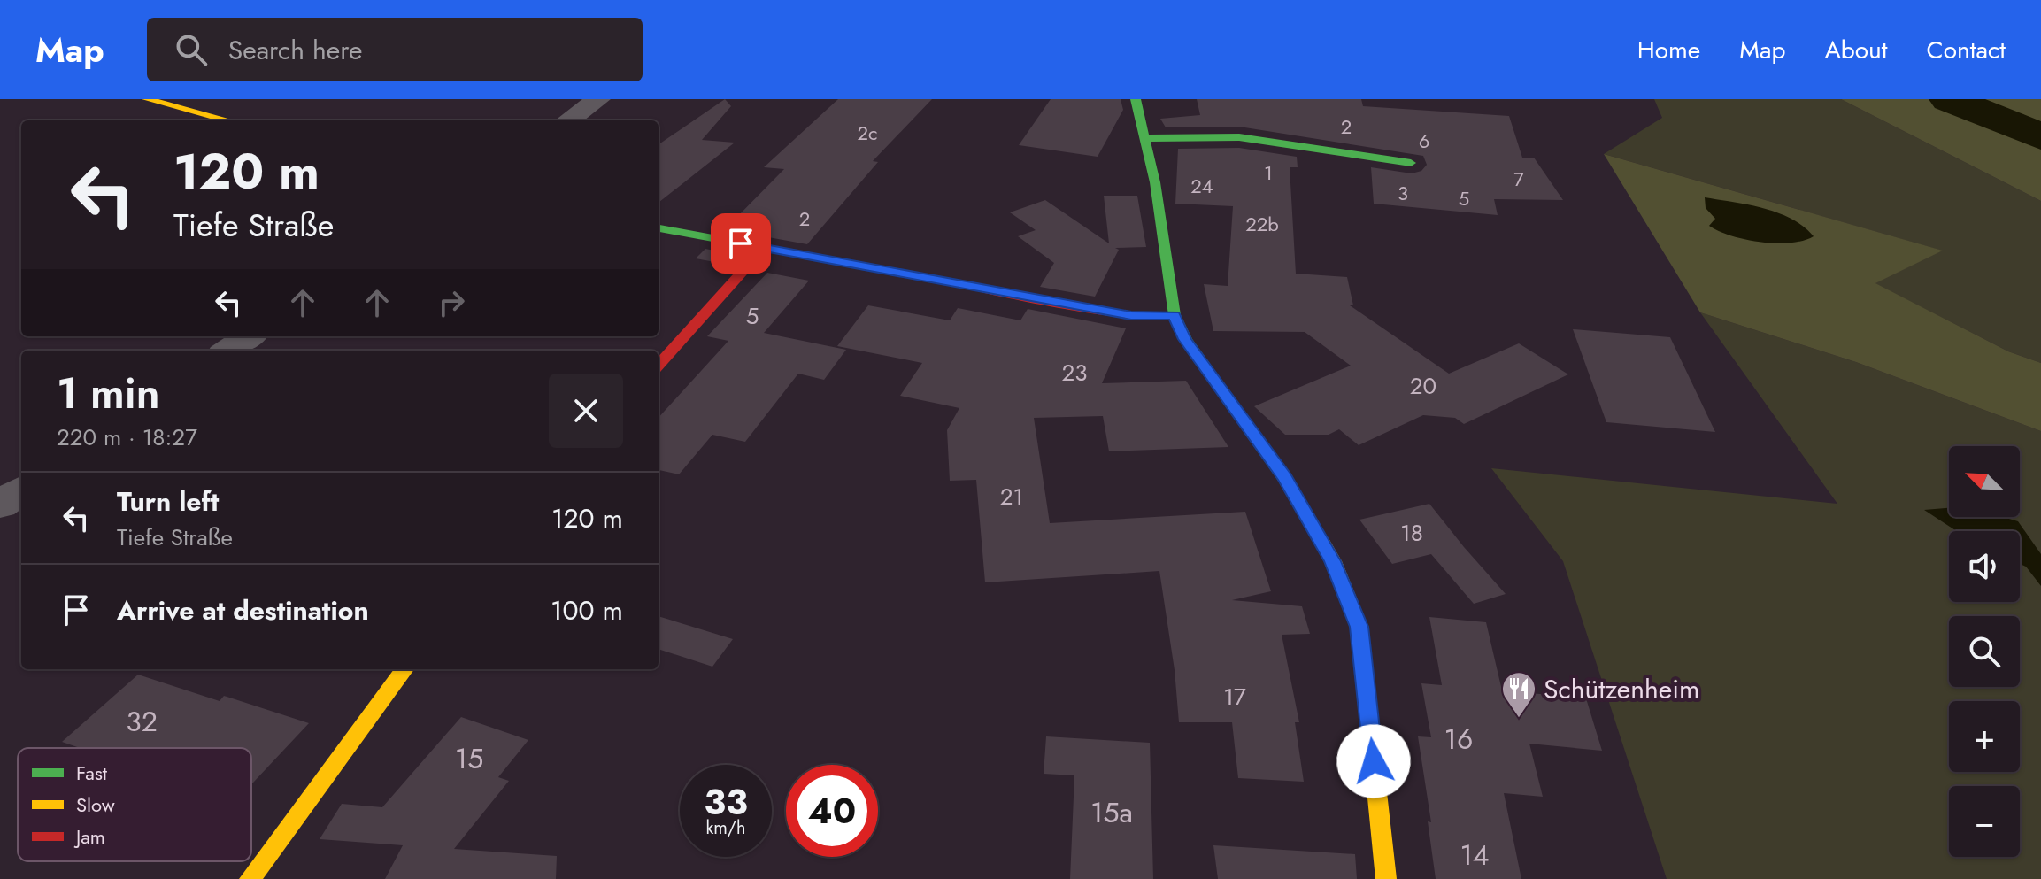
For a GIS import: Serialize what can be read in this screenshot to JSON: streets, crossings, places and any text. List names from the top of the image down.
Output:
{
  "places": {
    "restaurant": ["Schützenheim"]
  },
  "house_numbers": [
    "2",
    "2c",
    "6",
    "1",
    "7",
    "24",
    "3",
    "5",
    "2",
    "22b",
    "5",
    "23",
    "20",
    "21",
    "18",
    "17",
    "32",
    "16",
    "15",
    "15a",
    "14"
  ],
  "legend": ["Fast", "Slow", "Jam"],
  "north": "top left",
  "page": {
    "header": "Map",
    "search": "Search here",
    "nav": [
      "Home",
      "Map",
      "About",
      "Contact"
    ],
    "turn": ["120 m", "Tiefe Straße"],
    "heading": ["1 min", "220 m · 18:27"],
    "map_buttons": ["+", "−"],
    "list": [
      {
        "name": "Turn left",
        "note": "Tiefe Straße",
        "value": "120 m"
      },
      {
        "name": "Arrive at destination",
        "value": "100 m"
      }
    ],
    "speed": "33 km/h",
    "limit": "40"
  }
}
